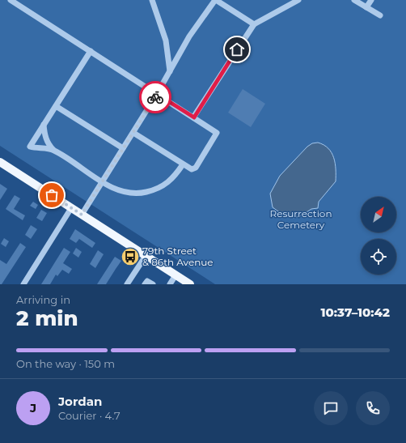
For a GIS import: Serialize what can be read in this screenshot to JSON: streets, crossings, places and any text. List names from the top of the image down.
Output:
{
  "parks": ["Resurrection Cemetery"],
  "places": {
    "bus stop": ["79th Street & 86th Avenue"]
  },
  "north": "top right",
  "page": {
    "heading": ["2 min", "Arriving in", "10:37–10:42"],
    "panel": ["Jordan", "Courier · 4.7"],
    "bar": "On the way · 150 m",
    "round": "J"
  }
}
